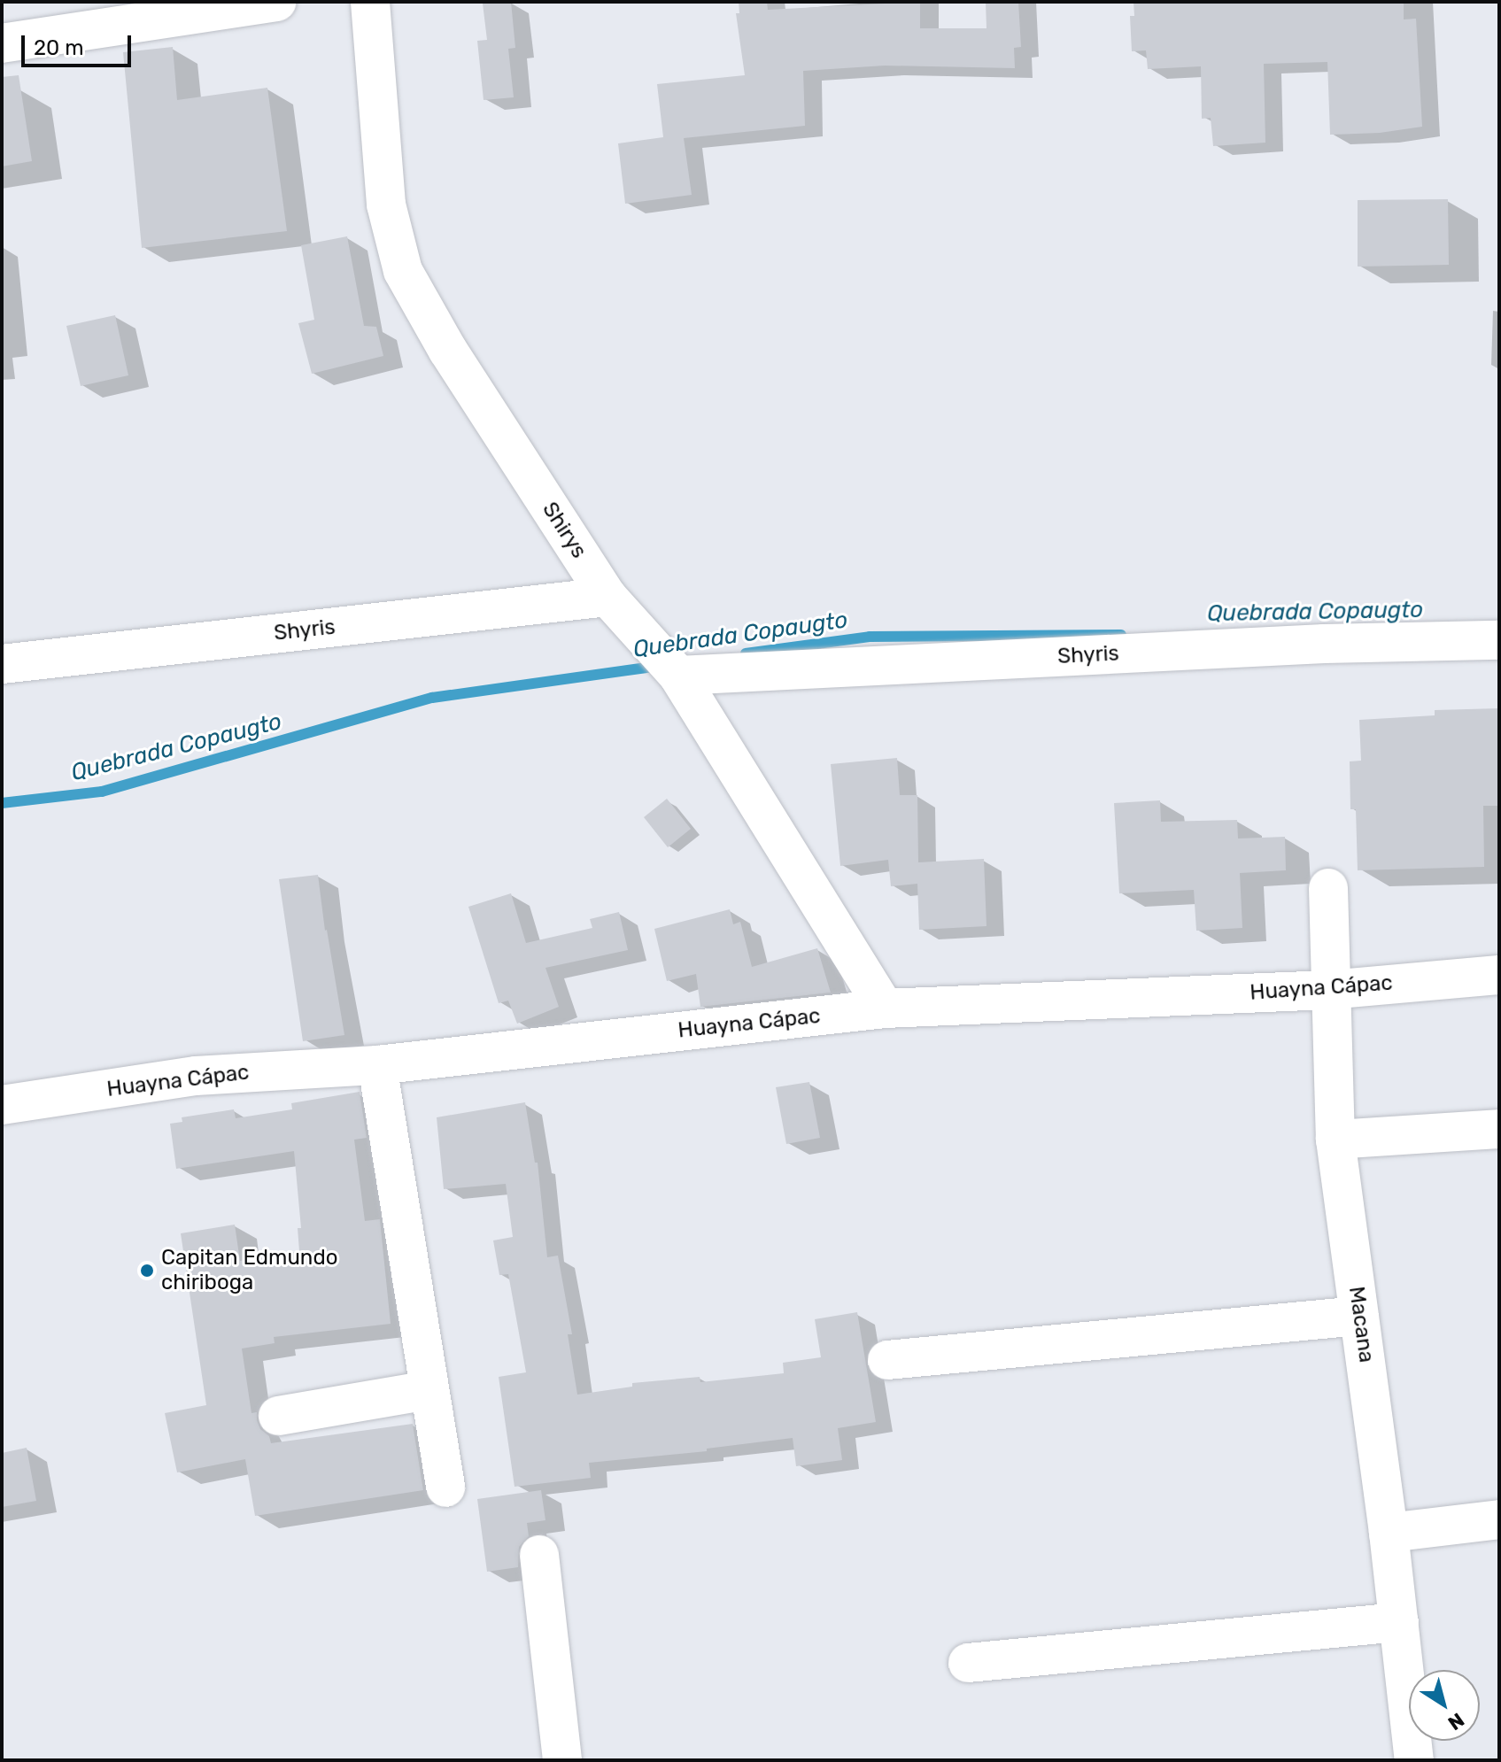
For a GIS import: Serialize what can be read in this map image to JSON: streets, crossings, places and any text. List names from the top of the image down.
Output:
{
  "streets": {
    "street": [
      "Shirys",
      "Shyris",
      "Huayna Cápac",
      "Macana"
    ]
  },
  "crossings": [
    ["Shirys", "Shyris"],
    ["Shirys", "Huayna Cápac"],
    ["Huayna Cápac", "Macana"]
  ],
  "water": ["Quebrada Copaugto"],
  "places": ["Capitan Edmundo chiriboga"],
  "scale_bar": "20 m",
  "north": "bottom right"
}
